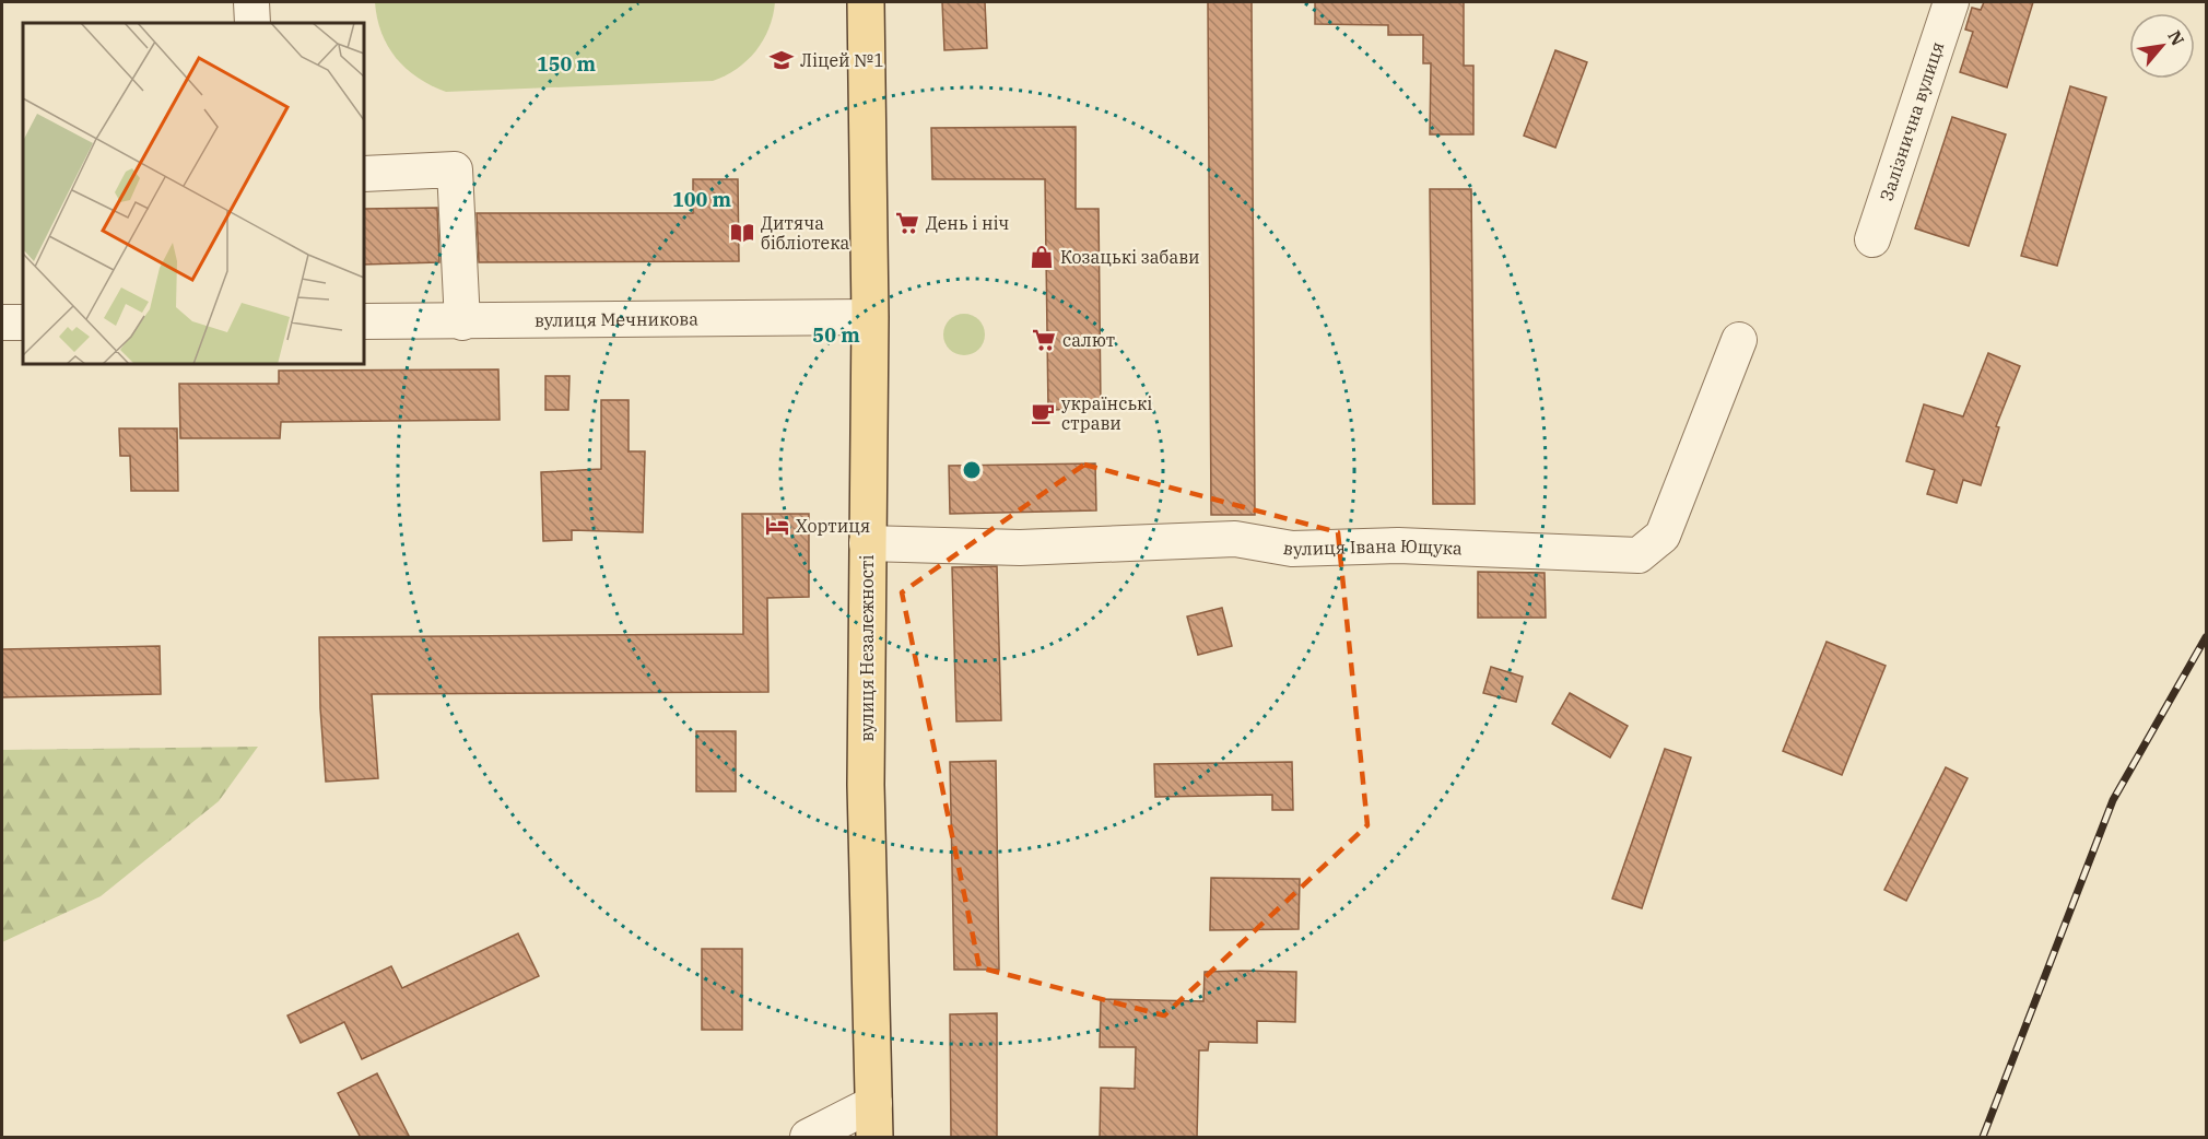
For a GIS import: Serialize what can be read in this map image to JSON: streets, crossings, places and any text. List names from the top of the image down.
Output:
{
  "streets": {
    "main road": ["вулиця Незалежності"],
    "street": ["Залізнична вулиця", "вулиця Мечникова", "вулиця Івана Ющука"]
  },
  "crossings": [
    ["вулиця Мечникова", "вулиця Незалежності"],
    ["вулиця Івана Ющука", "вулиця Незалежності"]
  ],
  "places": {
    "school or university": ["Ліцей №1"],
    "supermarket": ["День і ніч", "салют"],
    "library": ["Дитяча бібліотека"],
    "shop": ["Козацькі забави"],
    "cafe": ["українські страви"],
    "hotel": ["Хортиця"]
  },
  "north": "top right",
  "rings": ["150 m", "100 m", "50 m"]
}
